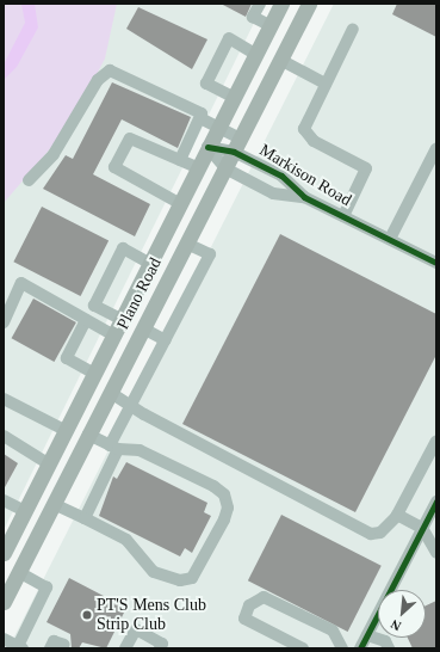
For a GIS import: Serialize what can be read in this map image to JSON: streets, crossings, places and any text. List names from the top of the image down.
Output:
{
  "streets": {
    "main road": ["Plano Road"],
    "street": ["Markison Road"]
  },
  "crossings": [
    ["Markison Road", "Plano Road"]
  ],
  "places": ["PT'S Mens Club Strip Club"],
  "north": "bottom left"
}
